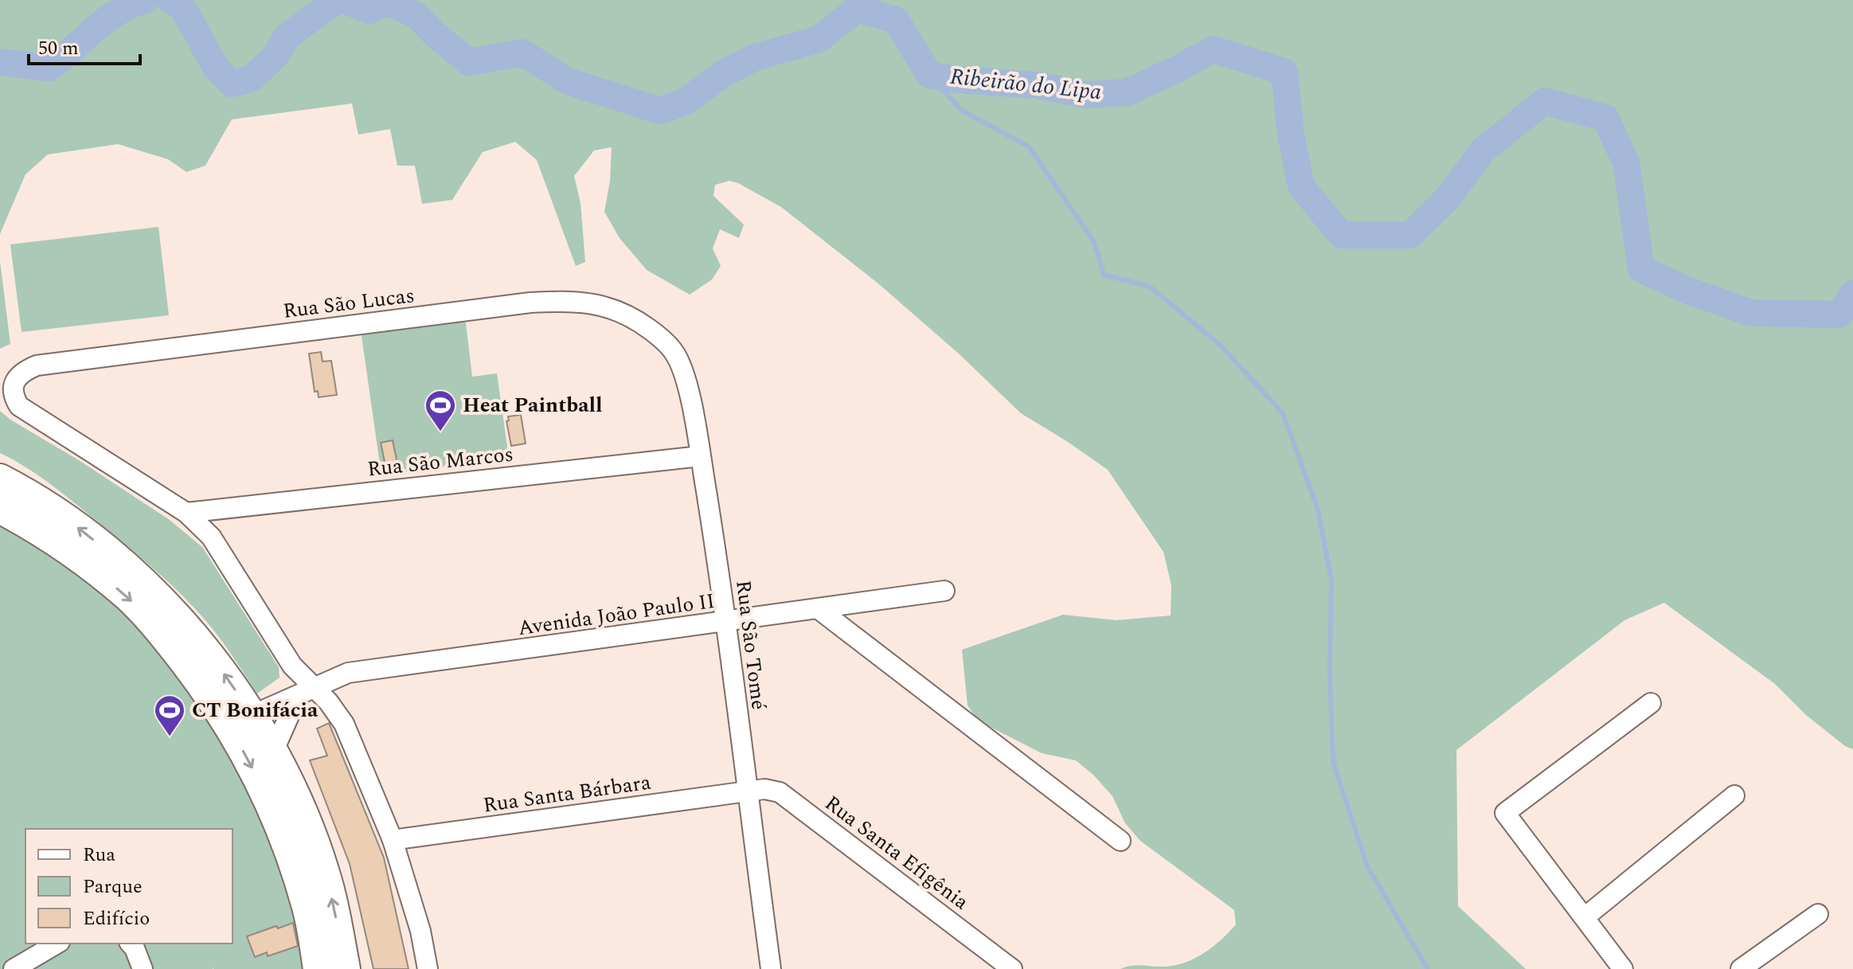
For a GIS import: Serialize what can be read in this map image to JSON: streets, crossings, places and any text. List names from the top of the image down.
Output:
{
  "streets": {
    "street": [
      "Rua São Lucas",
      "Rua São Marcos",
      "Avenida João Paulo II",
      "Rua São Tomé",
      "Rua Santa Bárbara",
      "Rua Santa Efigênia"
    ]
  },
  "crossings": [
    ["Rua São Lucas", "Rua São Marcos"],
    ["Rua São Lucas", "Rua São Tomé"],
    ["Rua São Marcos", "Rua São Tomé"],
    ["Avenida João Paulo II", "Rua São Tomé"],
    ["Rua São Tomé", "Rua Santa Bárbara"],
    ["Rua São Tomé", "Rua Santa Efigênia"],
    ["Rua Santa Bárbara", "Rua Santa Efigênia"]
  ],
  "water": ["Ribeirão do Lipa"],
  "places": {
    "sports": ["Heat Paintball", "CT Bonifácia"]
  },
  "legend": ["Rua", "Parque", "Edifício"],
  "scale_bar": "50 m"
}
